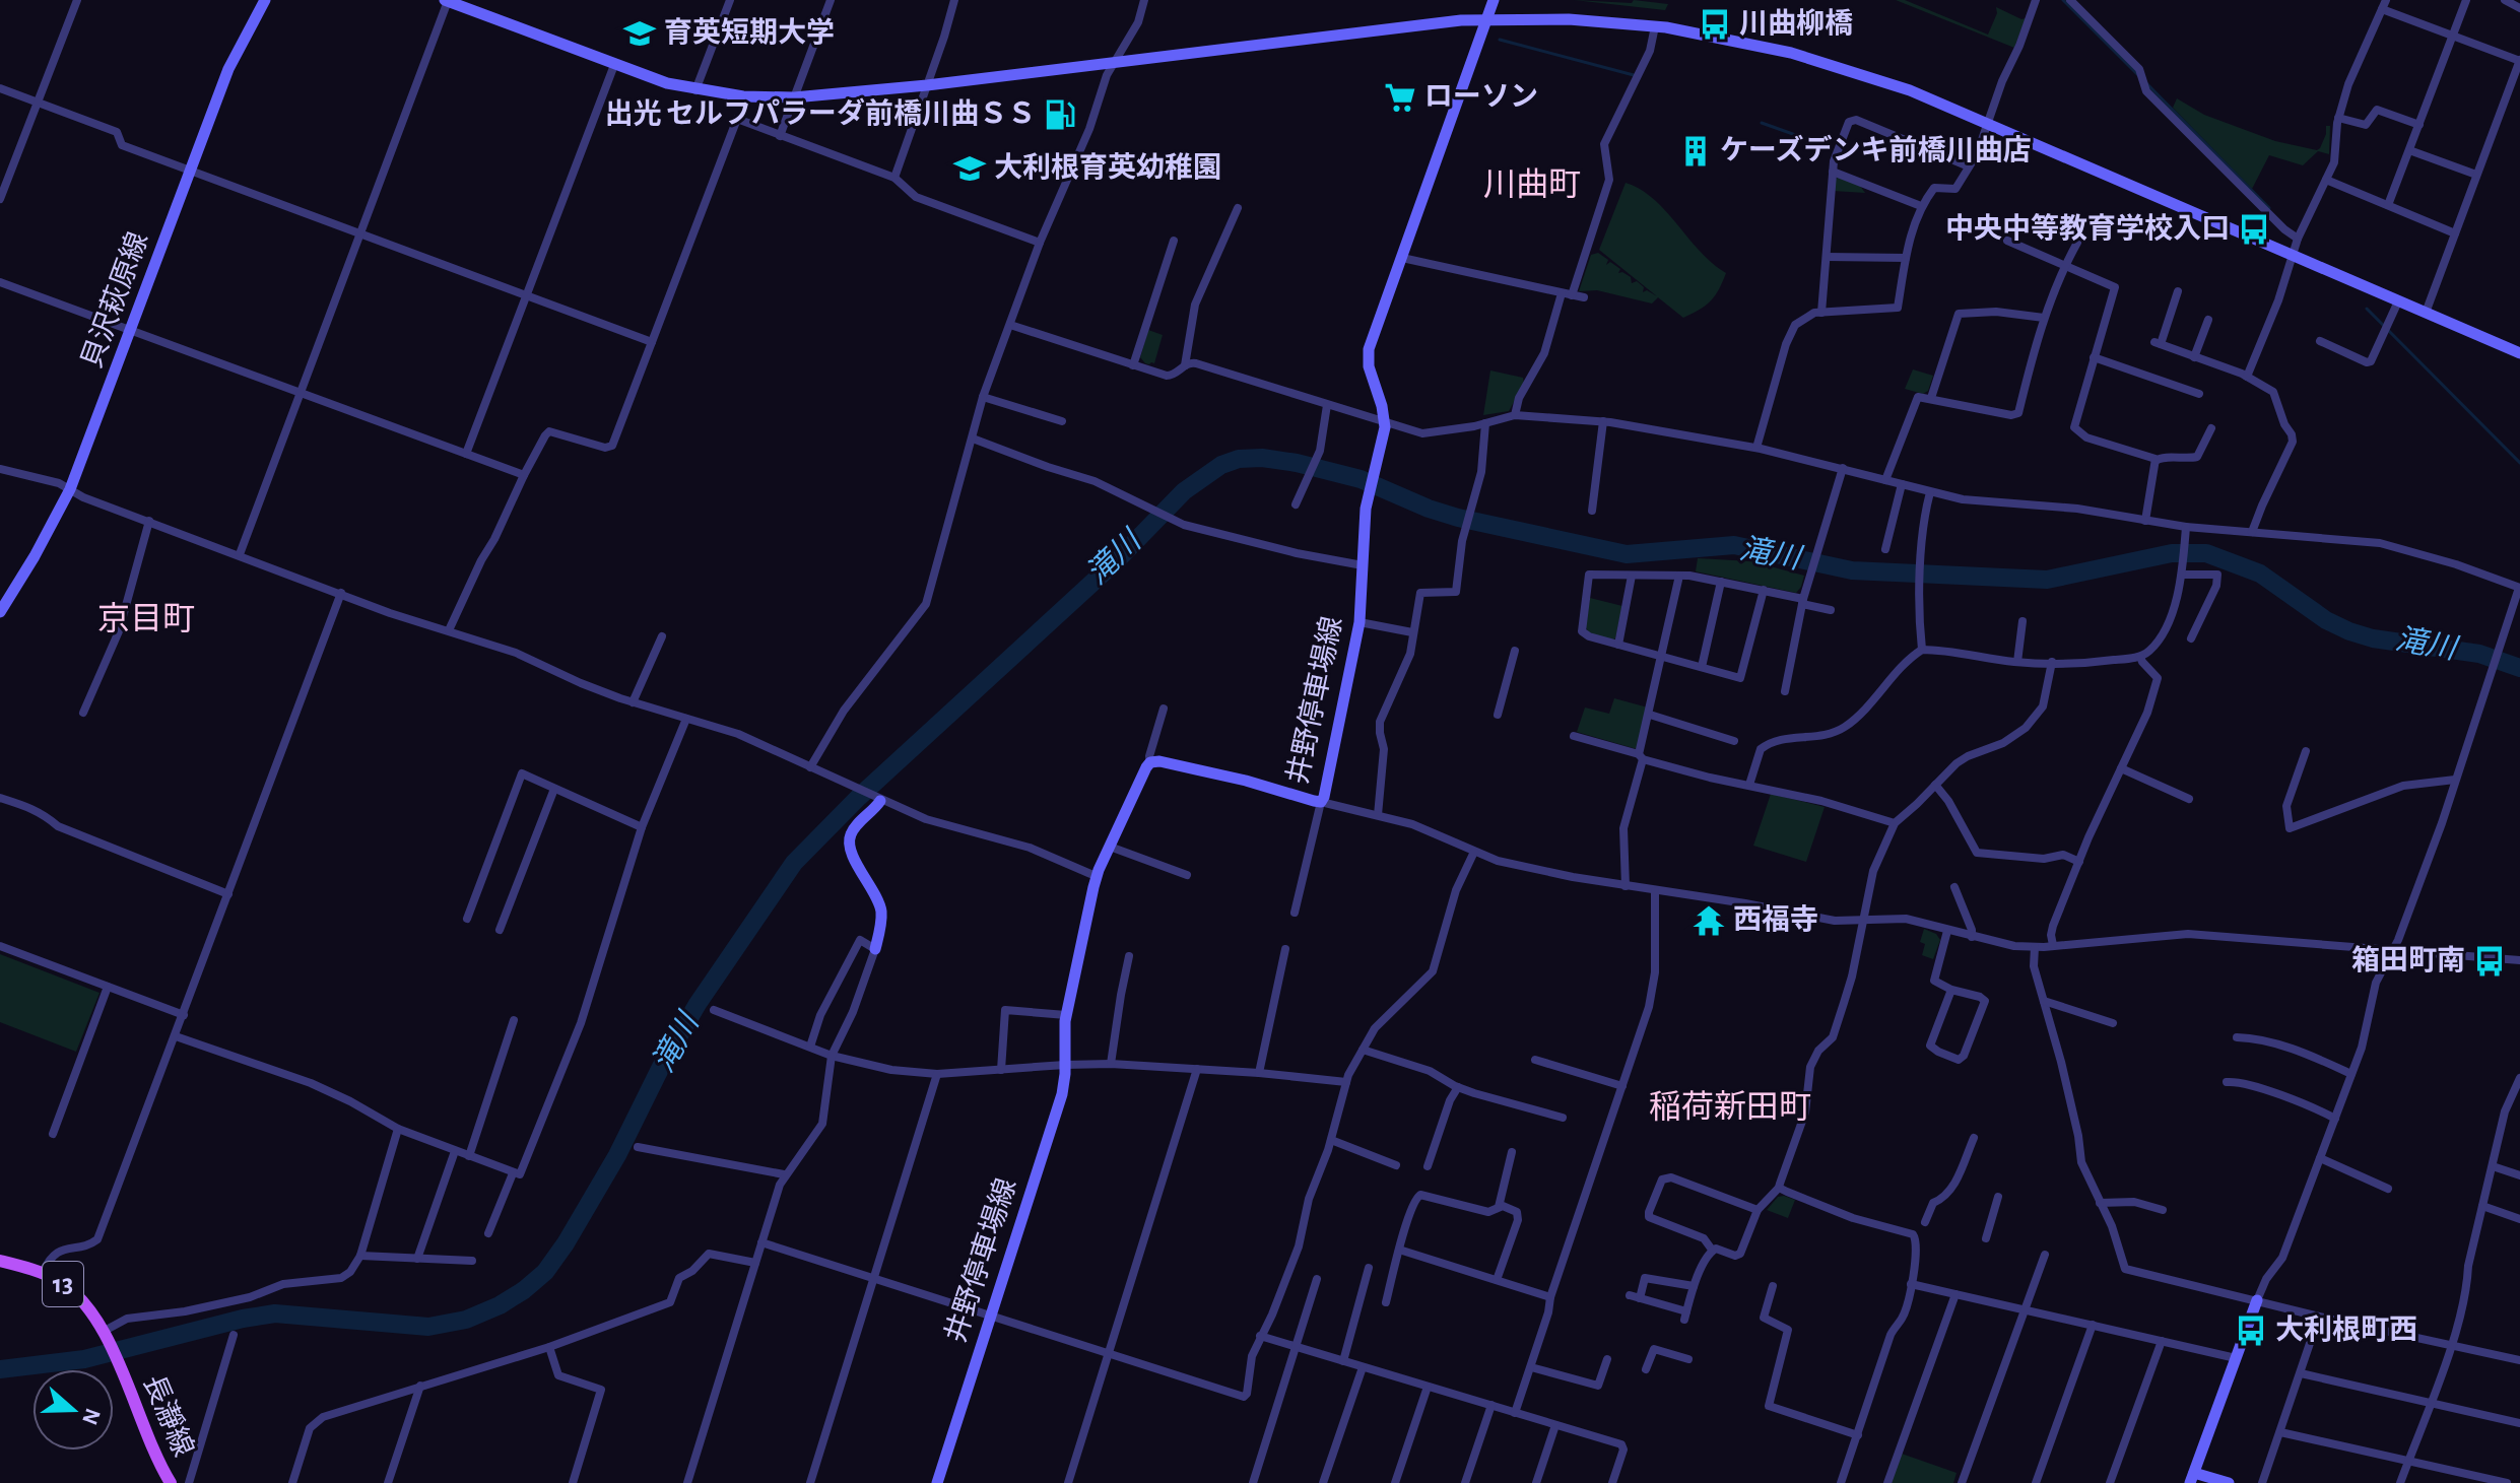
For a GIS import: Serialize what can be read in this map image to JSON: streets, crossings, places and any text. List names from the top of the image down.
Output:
{
  "streets": {
    "main road": ["13", "長瀞線"],
    "street": ["貝沢萩原線", "井野停車場線"]
  },
  "crossings": [
    ["13", "長瀞線"]
  ],
  "districts": ["川曲町", "京目町", "稲荷新田町"],
  "water": ["滝川"],
  "places": {
    "bus stop": [
      "川曲柳橋",
      "中央中等教育学校入口",
      "箱田町南",
      "大利根町西"
    ],
    "school or university": ["育英短期大学", "大利根育英幼稚園"],
    "supermarket": ["ローソン"],
    "fuel station": ["出光 セルフパラーダ前橋川曲ＳＳ"],
    "building": ["ケーズデンキ前橋川曲店"],
    "temple": ["西福寺"]
  },
  "north": "right"
}
